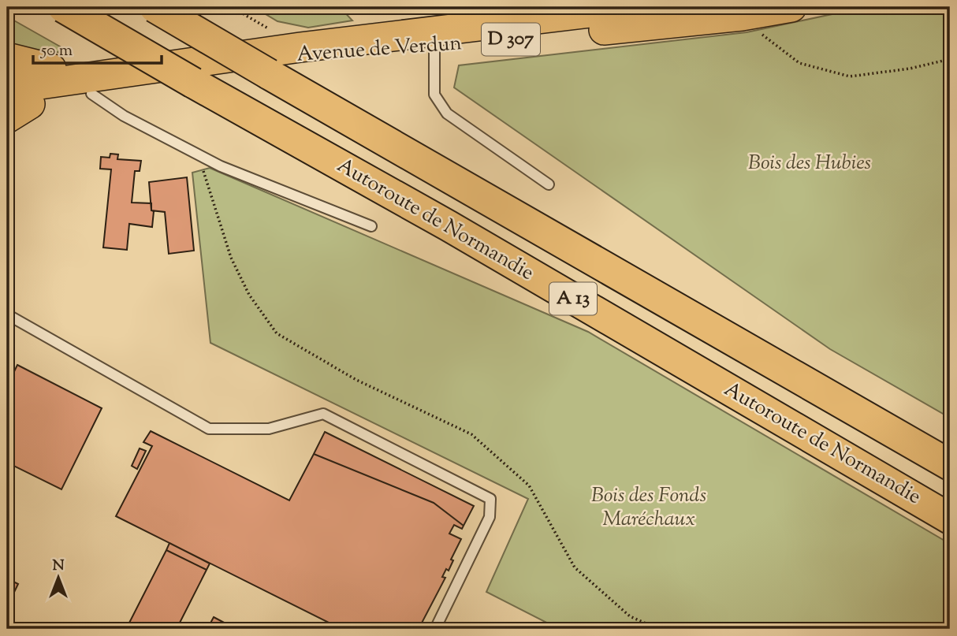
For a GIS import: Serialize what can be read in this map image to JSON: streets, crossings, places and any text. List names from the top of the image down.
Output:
{
  "streets": {
    "highway": ["Autoroute de Normandie", "A 13"],
    "main road": ["D 307", "Avenue de Verdun"]
  },
  "crossings": [
    ["Avenue de Verdun", "Autoroute de Normandie"]
  ],
  "parks": ["Bois des Hubies", "Bois des Fonds Maréchaux"],
  "scale_bar": "50 m",
  "north": "top"
}
